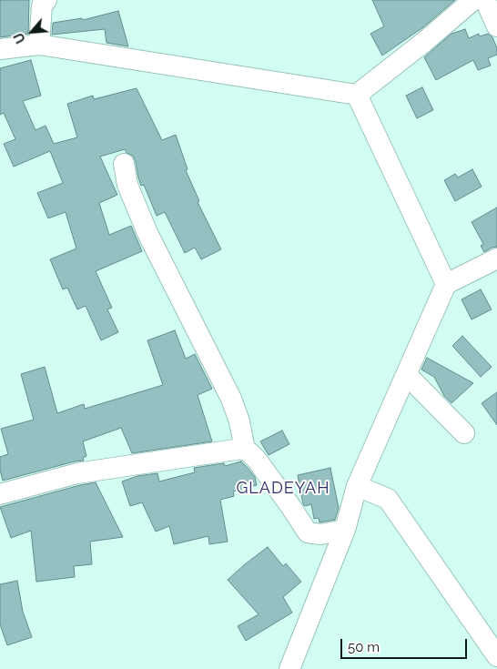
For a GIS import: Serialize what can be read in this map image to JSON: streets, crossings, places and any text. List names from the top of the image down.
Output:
{
  "districts": ["GLADEYAH"],
  "scale_bar": "50 m",
  "north": "bottom left"
}
